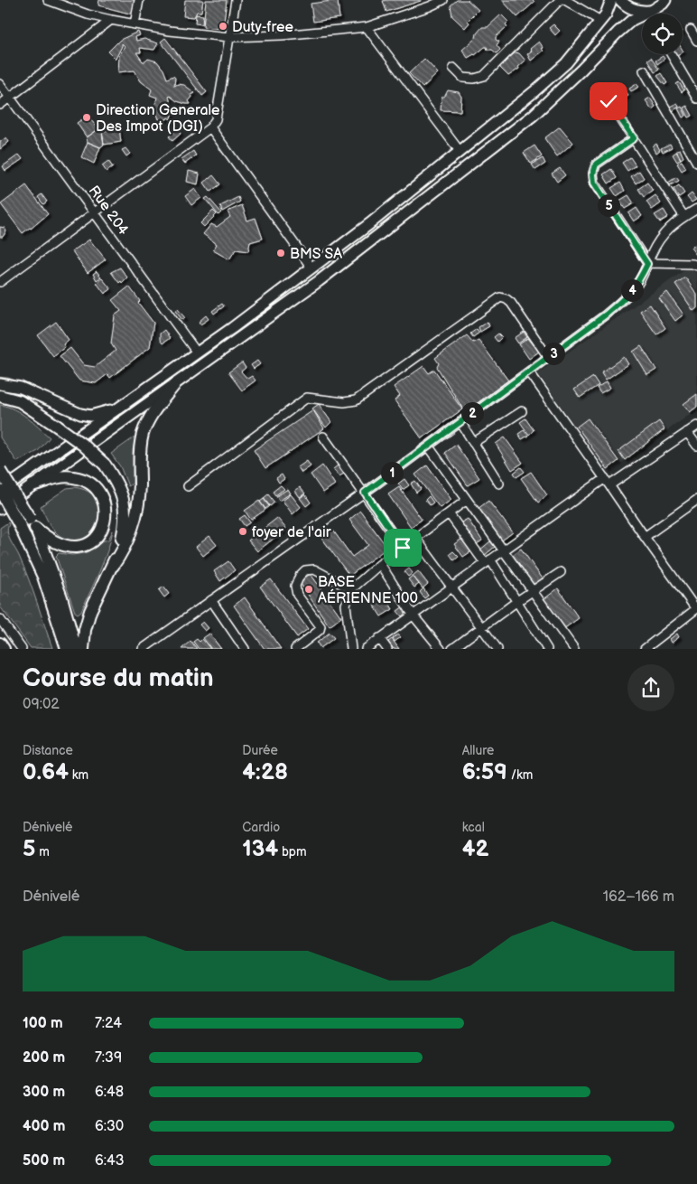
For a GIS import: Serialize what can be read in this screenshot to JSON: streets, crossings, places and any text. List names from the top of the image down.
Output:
{
  "streets": {
    "street": ["Rue 204"]
  },
  "places": [
    "Duty-free",
    "Direction Generale Des Impot (DGI)",
    "BMS SA",
    "foyer de l'air",
    "BASE AÉRIENNE 100"
  ],
  "page": {
    "pins": [
      "5",
      "4",
      "3",
      "2",
      "1"
    ],
    "heading": ["Course du matin", "09:02"],
    "stats": [
      ["Distance", "0.64 km"],
      ["Durée", "4:28"],
      ["Allure", "6:59 /km"],
      ["Dénivelé", "5 m"],
      ["Cardio", "134 bpm"],
      ["kcal", "42"]
    ],
    "chart": ["Dénivelé", "162–166 m"],
    "list": [
      {
        "name": "100 m",
        "note": "7:24"
      },
      {
        "name": "200 m",
        "note": "7:39"
      },
      {
        "name": "300 m",
        "note": "6:48"
      },
      {
        "name": "400 m",
        "note": "6:30"
      },
      {
        "name": "500 m",
        "note": "6:43"
      }
    ]
  }
}
